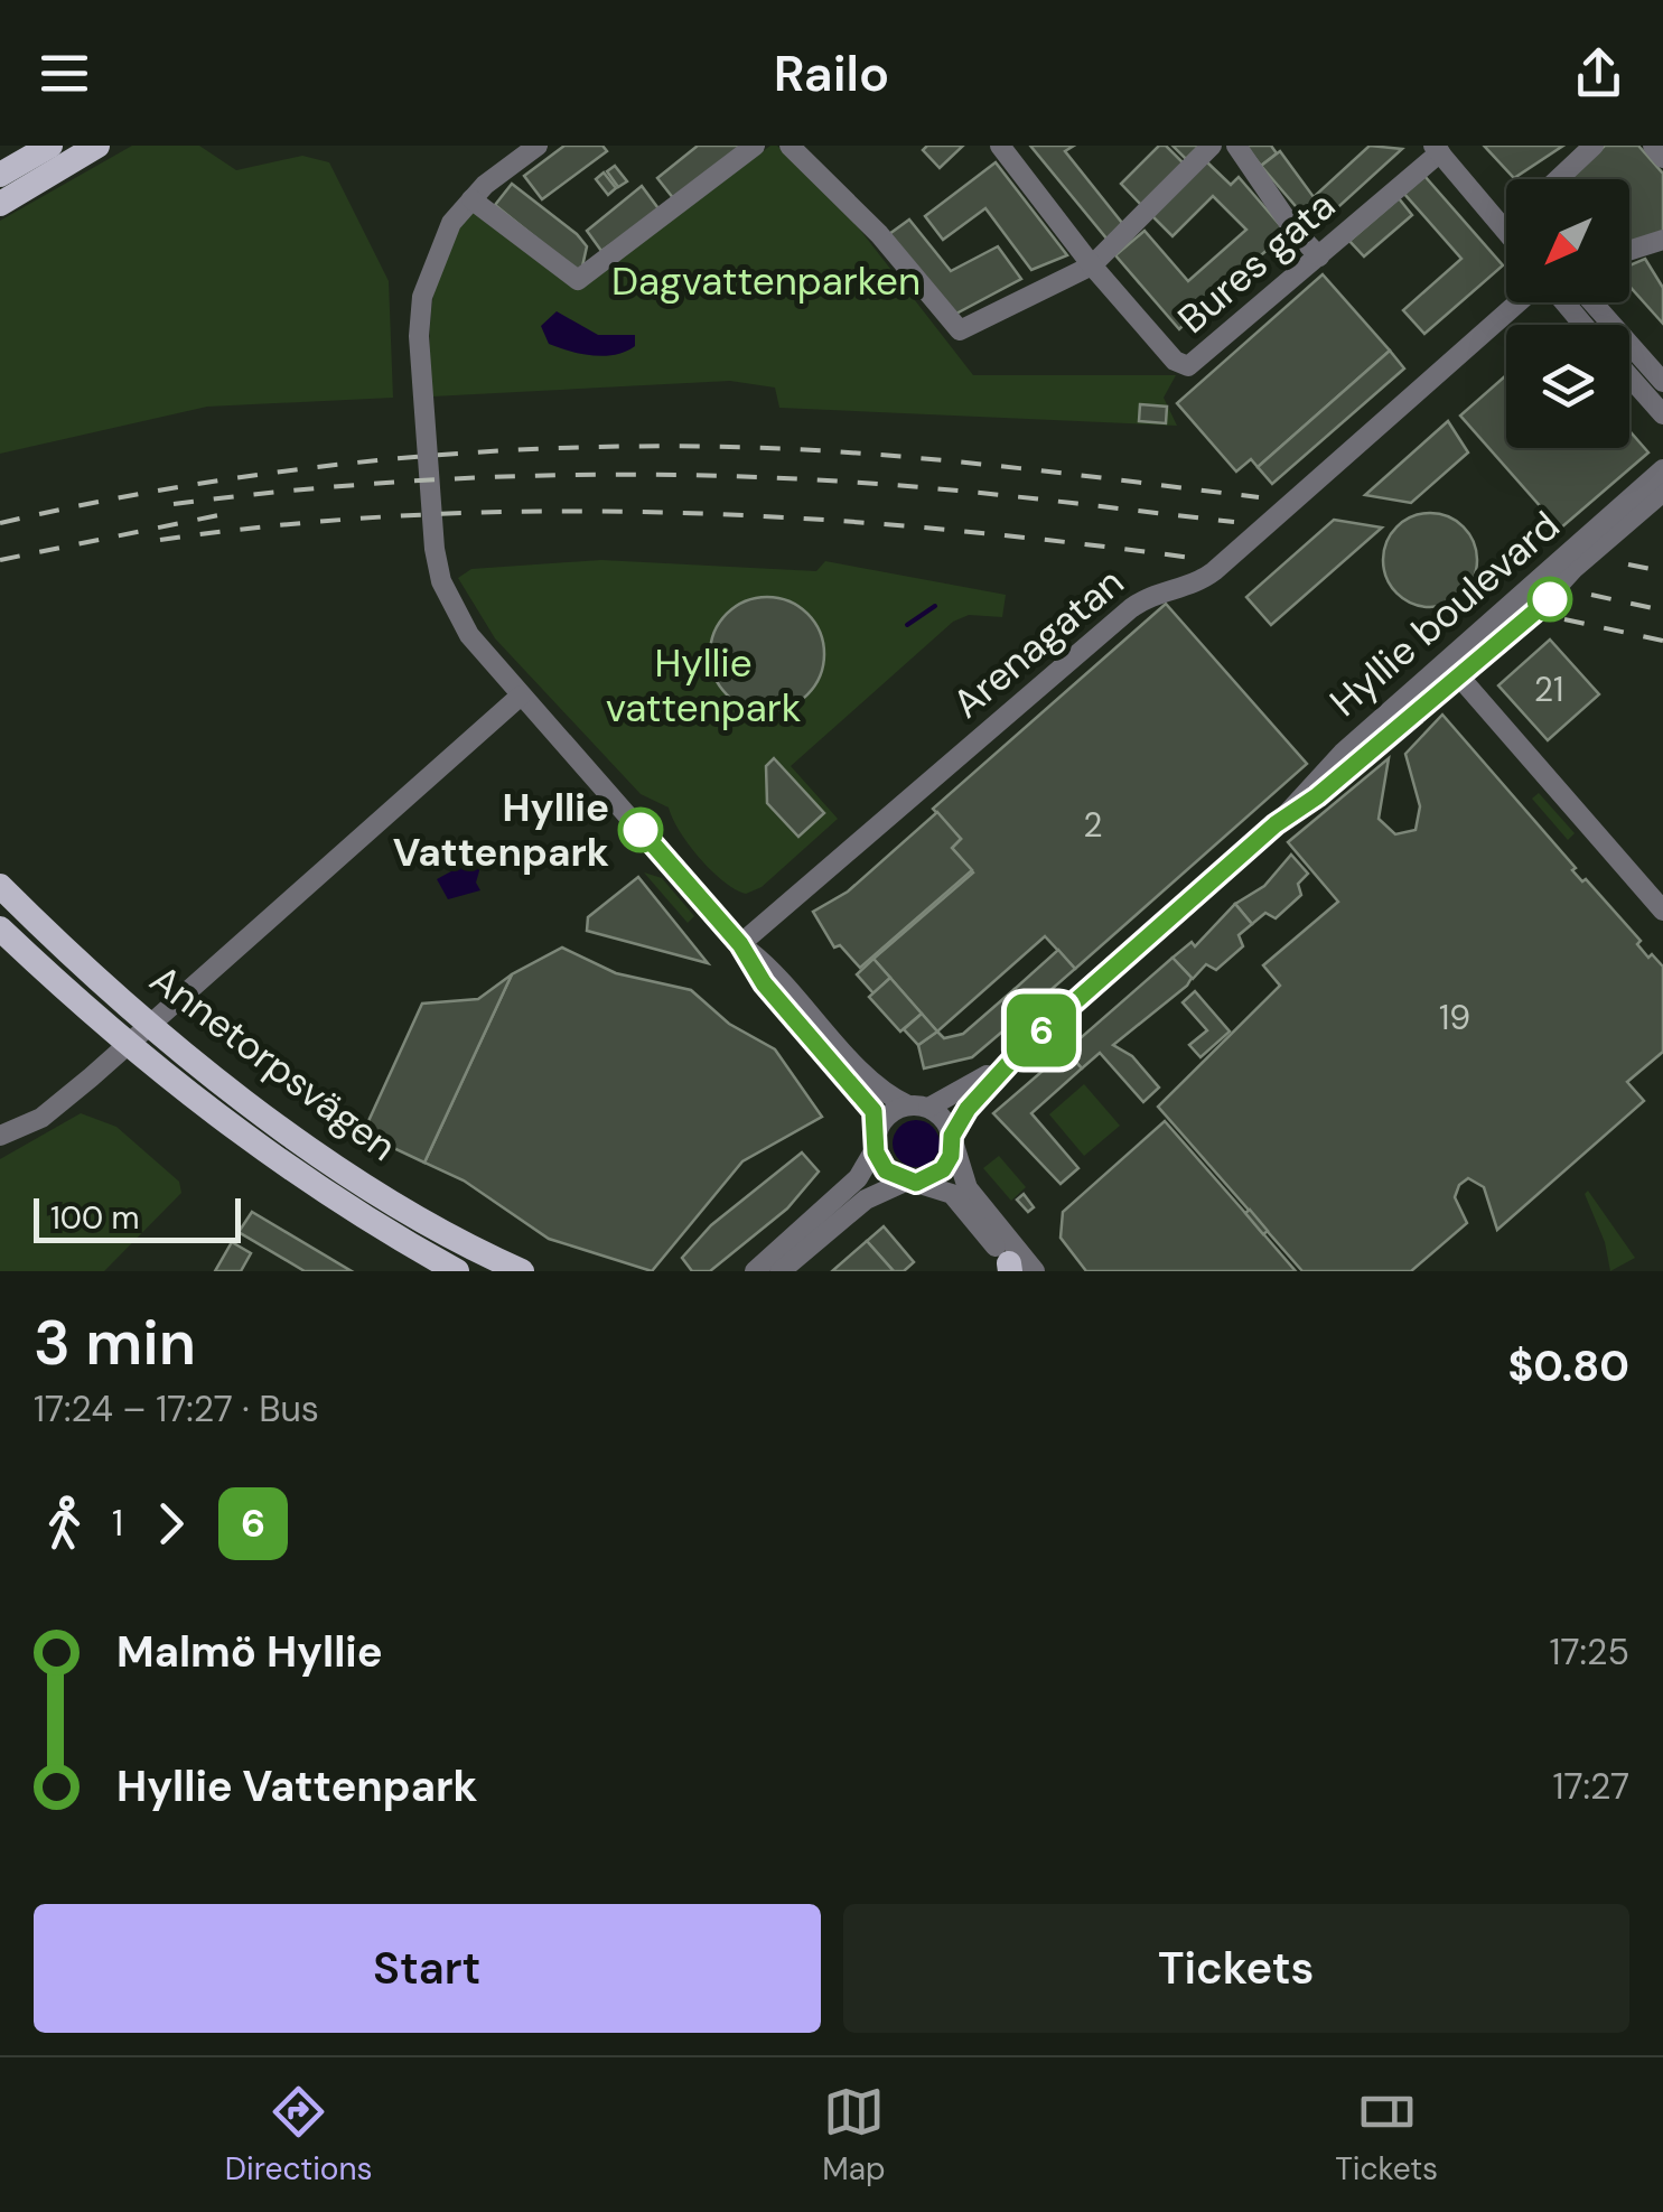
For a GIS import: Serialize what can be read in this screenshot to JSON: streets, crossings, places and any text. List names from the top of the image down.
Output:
{
  "streets": {
    "main road": ["Annetorpsvägen"],
    "street": ["Bures gata", "Hyllie boulevard", "Arenagatan"]
  },
  "parks": ["Dagvattenparken", "Hyllie vattenpark"],
  "places": ["Hyllie Vattenpark"],
  "lines": ["bus line 6"],
  "house_numbers": ["21", "2", "19"],
  "scale_bar": "100 m",
  "north": "bottom left",
  "page": {
    "header": "Railo",
    "on_map": "6",
    "scale": "100 m",
    "heading": ["3 min", "17:24 – 17:27 · Bus", "$0.80"],
    "legs": ["1", "6"],
    "list": [
      {
        "name": "Malmö Hyllie",
        "value": "17:25"
      },
      {
        "name": "Hyllie Vattenpark",
        "value": "17:27"
      }
    ],
    "buttons": ["Start", "Tickets"],
    "tabs": ["Directions", "Map", "Tickets"]
  }
}
